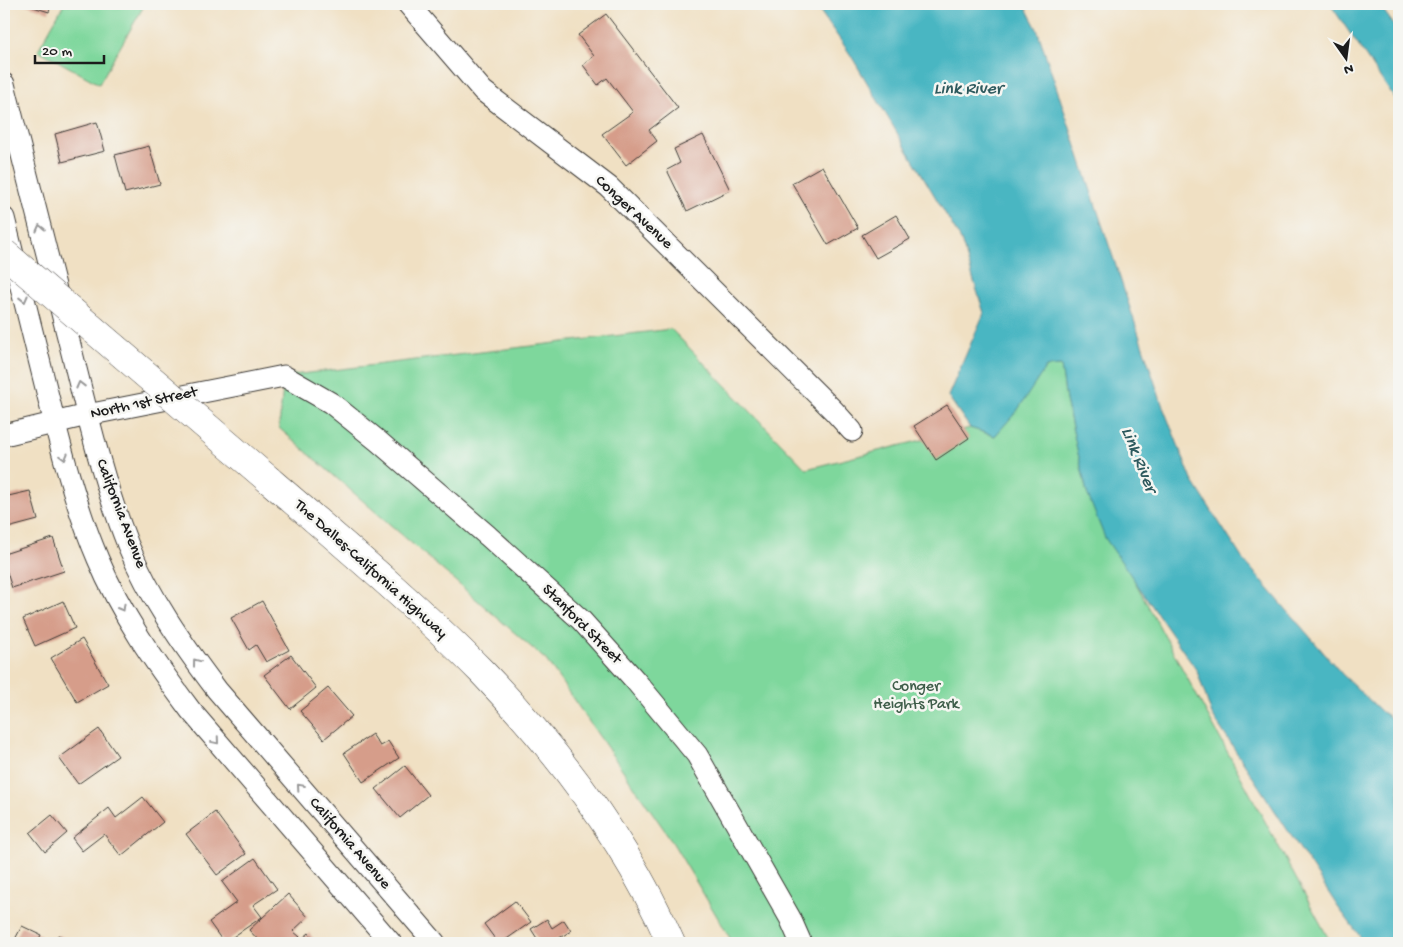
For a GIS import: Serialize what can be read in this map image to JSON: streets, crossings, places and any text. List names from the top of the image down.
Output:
{
  "streets": {
    "highway": ["The Dalles-California Highway"],
    "street": [
      "Conger Avenue",
      "North 1st Street",
      "California Avenue",
      "Stanford Street"
    ]
  },
  "crossings": [
    ["North 1st Street", "California Avenue"],
    ["North 1st Street", "Stanford Street"]
  ],
  "water": ["Link River"],
  "parks": ["Conger Heights Park"],
  "scale_bar": "20 m",
  "north": "bottom"
}
